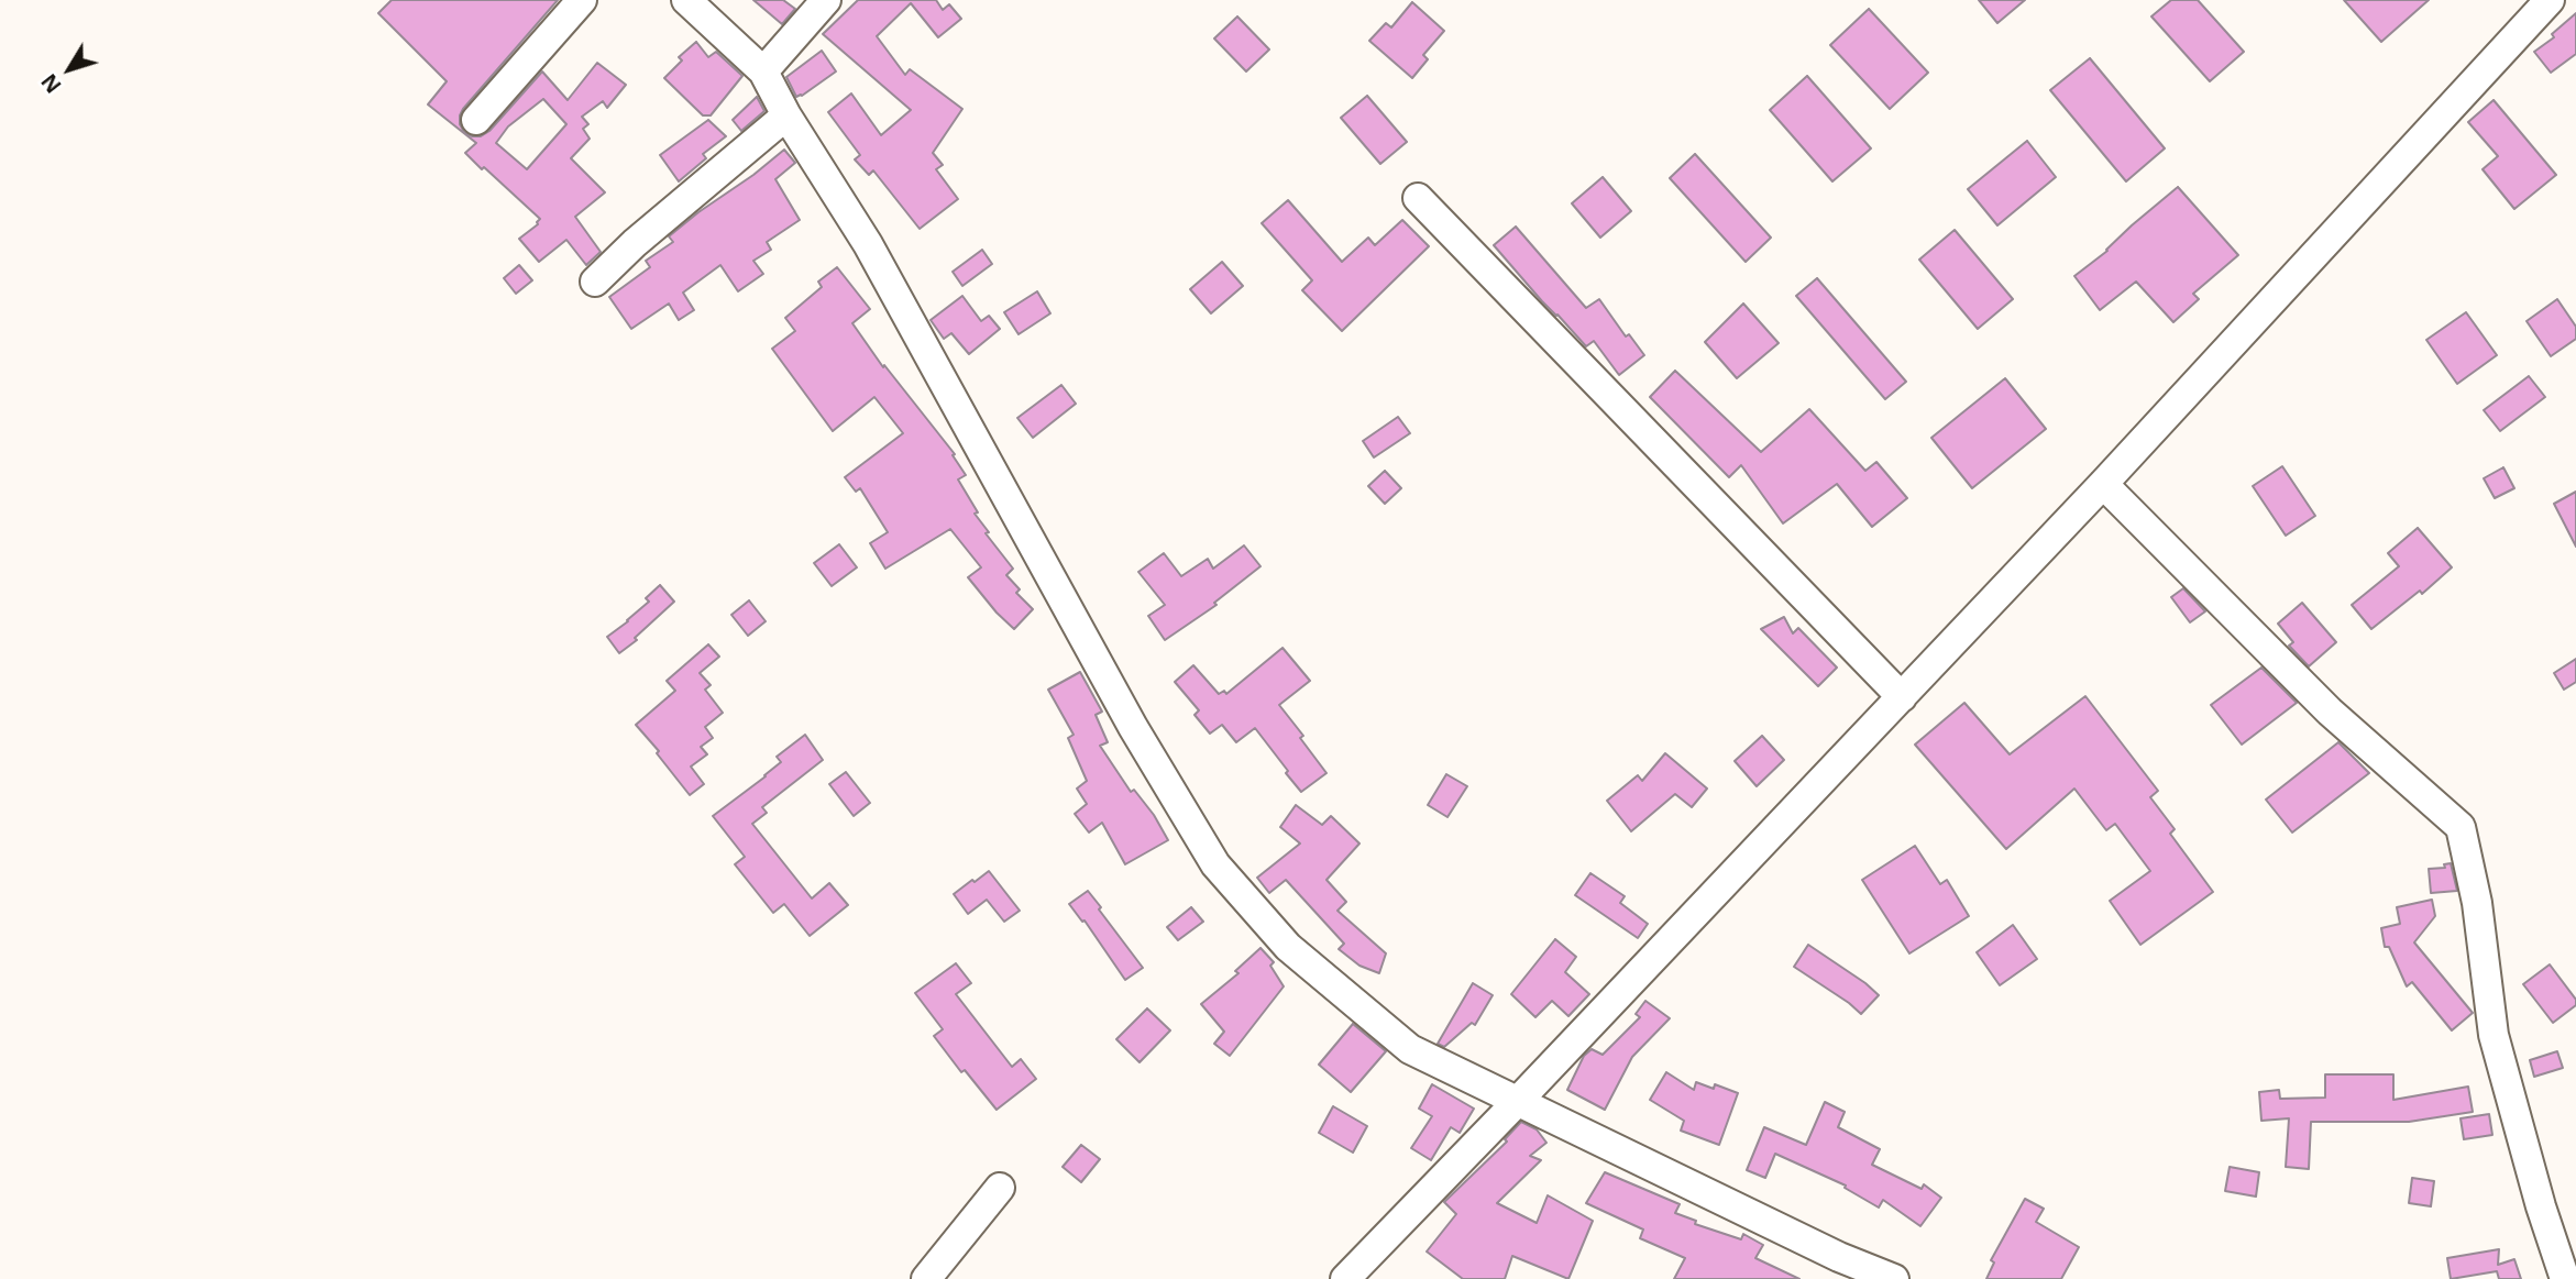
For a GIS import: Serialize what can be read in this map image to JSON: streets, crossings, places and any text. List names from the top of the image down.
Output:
{
  "north": "bottom left"
}
